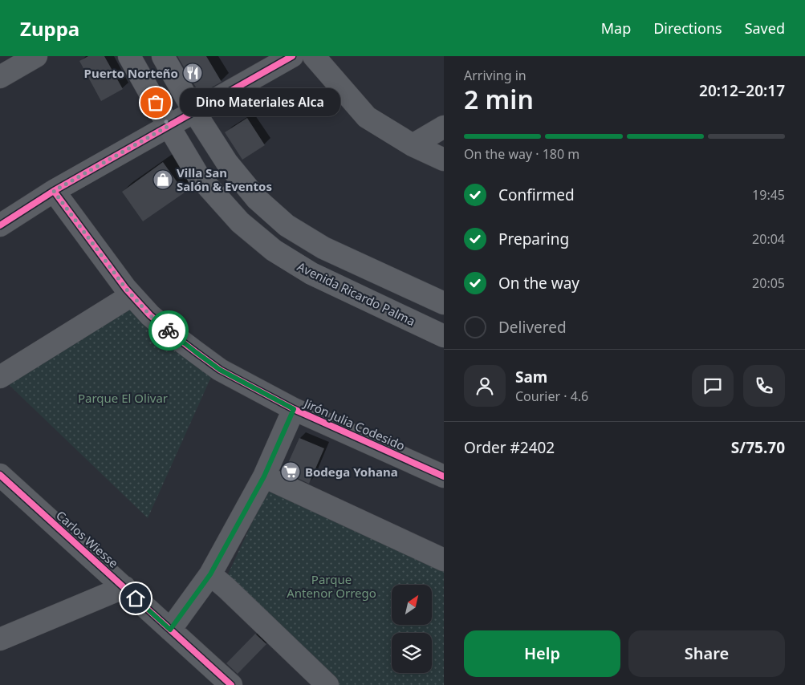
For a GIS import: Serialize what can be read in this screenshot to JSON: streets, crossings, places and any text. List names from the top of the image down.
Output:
{
  "streets": {
    "main road": ["Avenida Ricardo Palma"],
    "street": ["Jirón Julia Codesido", "Carlos Wiesse"]
  },
  "parks": ["Parque El Olivar", "Parque Antenor Orrego"],
  "places": {
    "restaurant": ["Puerto Norteño"],
    "other": ["Dino Materiales Alca"],
    "shop": ["Villa San Salón & Eventos"],
    "supermarket": ["Bodega Yohana"]
  },
  "north": "top right",
  "page": {
    "header": "Zuppa",
    "nav": ["Map", "Directions", "Saved"],
    "heading": ["2 min", "Arriving in", "20:12–20:17"],
    "panel": [
      "Sam",
      "Courier · 4.6",
      "Order #2402",
      "S/75.70"
    ],
    "bubble": "Dino Materiales Alca",
    "bar": "On the way · 180 m",
    "list": [
      ["Confirmed", "19:45"],
      ["Preparing", "20:04"],
      ["On the way", "20:05"],
      "Delivered"
    ],
    "buttons": ["Help", "Share"]
  }
}
